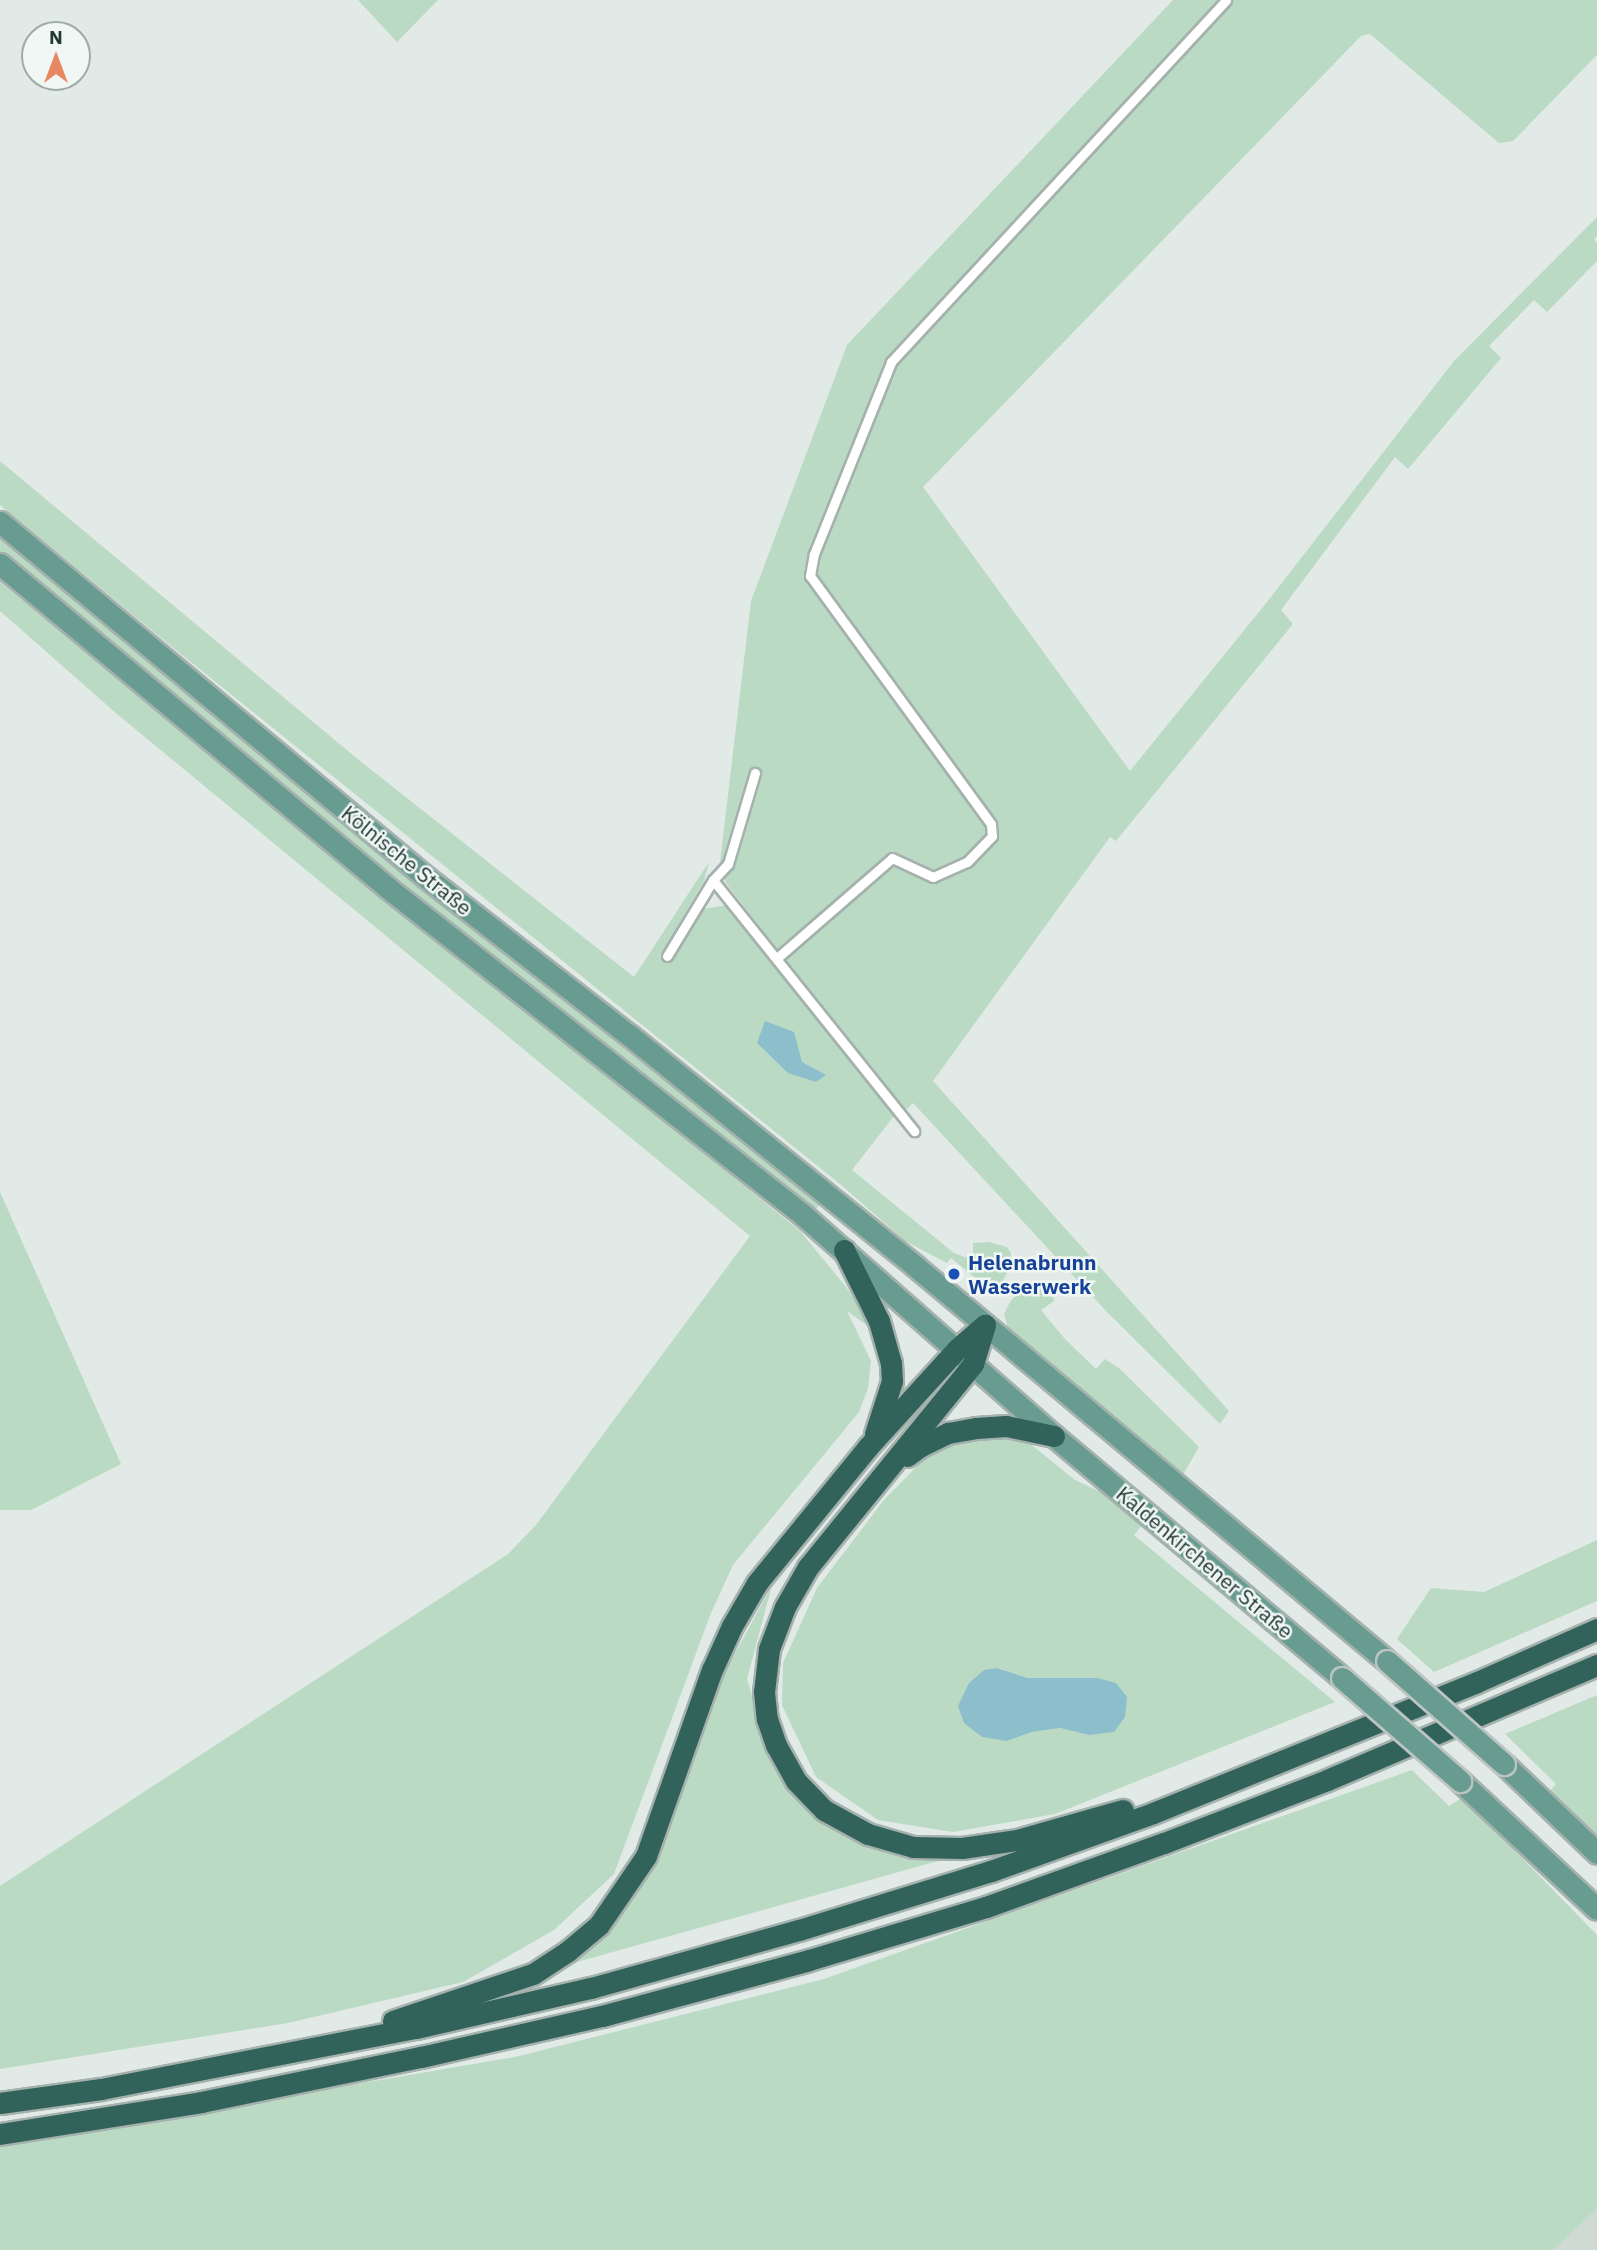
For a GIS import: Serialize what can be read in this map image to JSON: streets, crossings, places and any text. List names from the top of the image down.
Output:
{
  "streets": {
    "main road": ["Kölnische Straße", "Kaldenkirchener Straße"]
  },
  "crossings": [
    ["Kölnische Straße", "Kaldenkirchener Straße"]
  ],
  "places": ["Helenabrunn Wasserwerk"],
  "north": "top"
}
